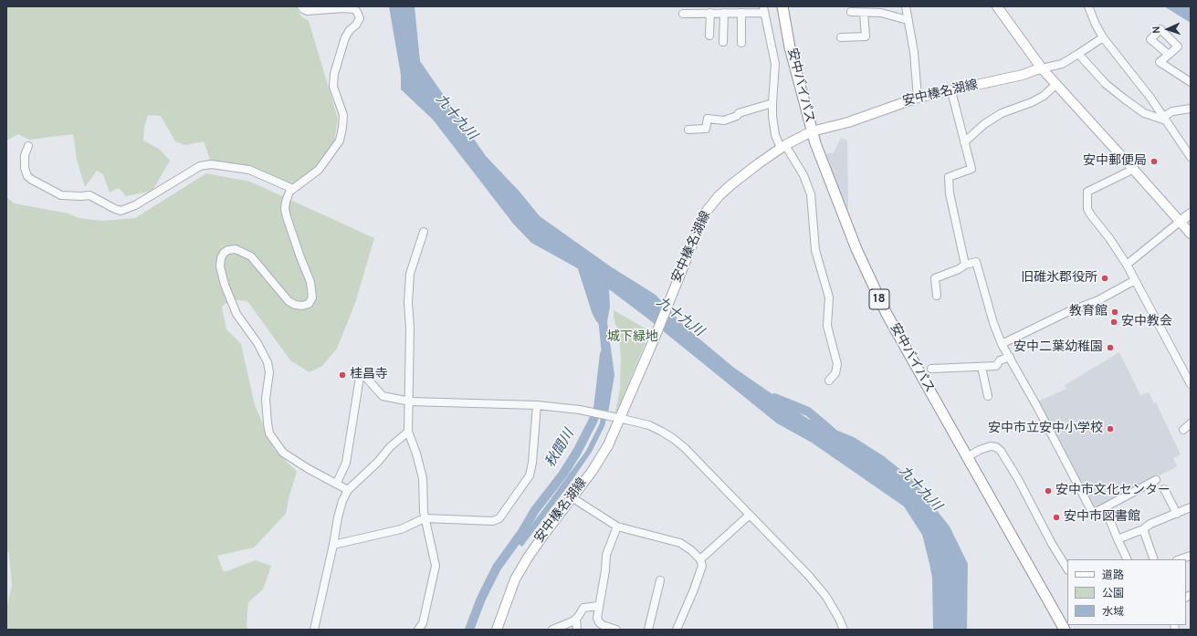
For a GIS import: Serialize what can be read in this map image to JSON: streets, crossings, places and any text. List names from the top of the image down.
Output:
{
  "streets": {
    "highway": ["安中バイパス", "18"],
    "main road": ["安中榛名湖線"]
  },
  "crossings": [
    ["安中バイパス", "安中榛名湖線"]
  ],
  "water": ["九十九川", "秋間川"],
  "parks": ["城下緑地"],
  "places": [
    "安中郵便局",
    "旧碓氷郡役所",
    "教育館",
    "安中教会",
    "安中二葉幼稚園",
    "桂昌寺",
    "安中市立安中小学校",
    "安中市文化センター",
    "安中市図書館"
  ],
  "legend": ["道路", "公園", "水域"],
  "north": "left"
}
